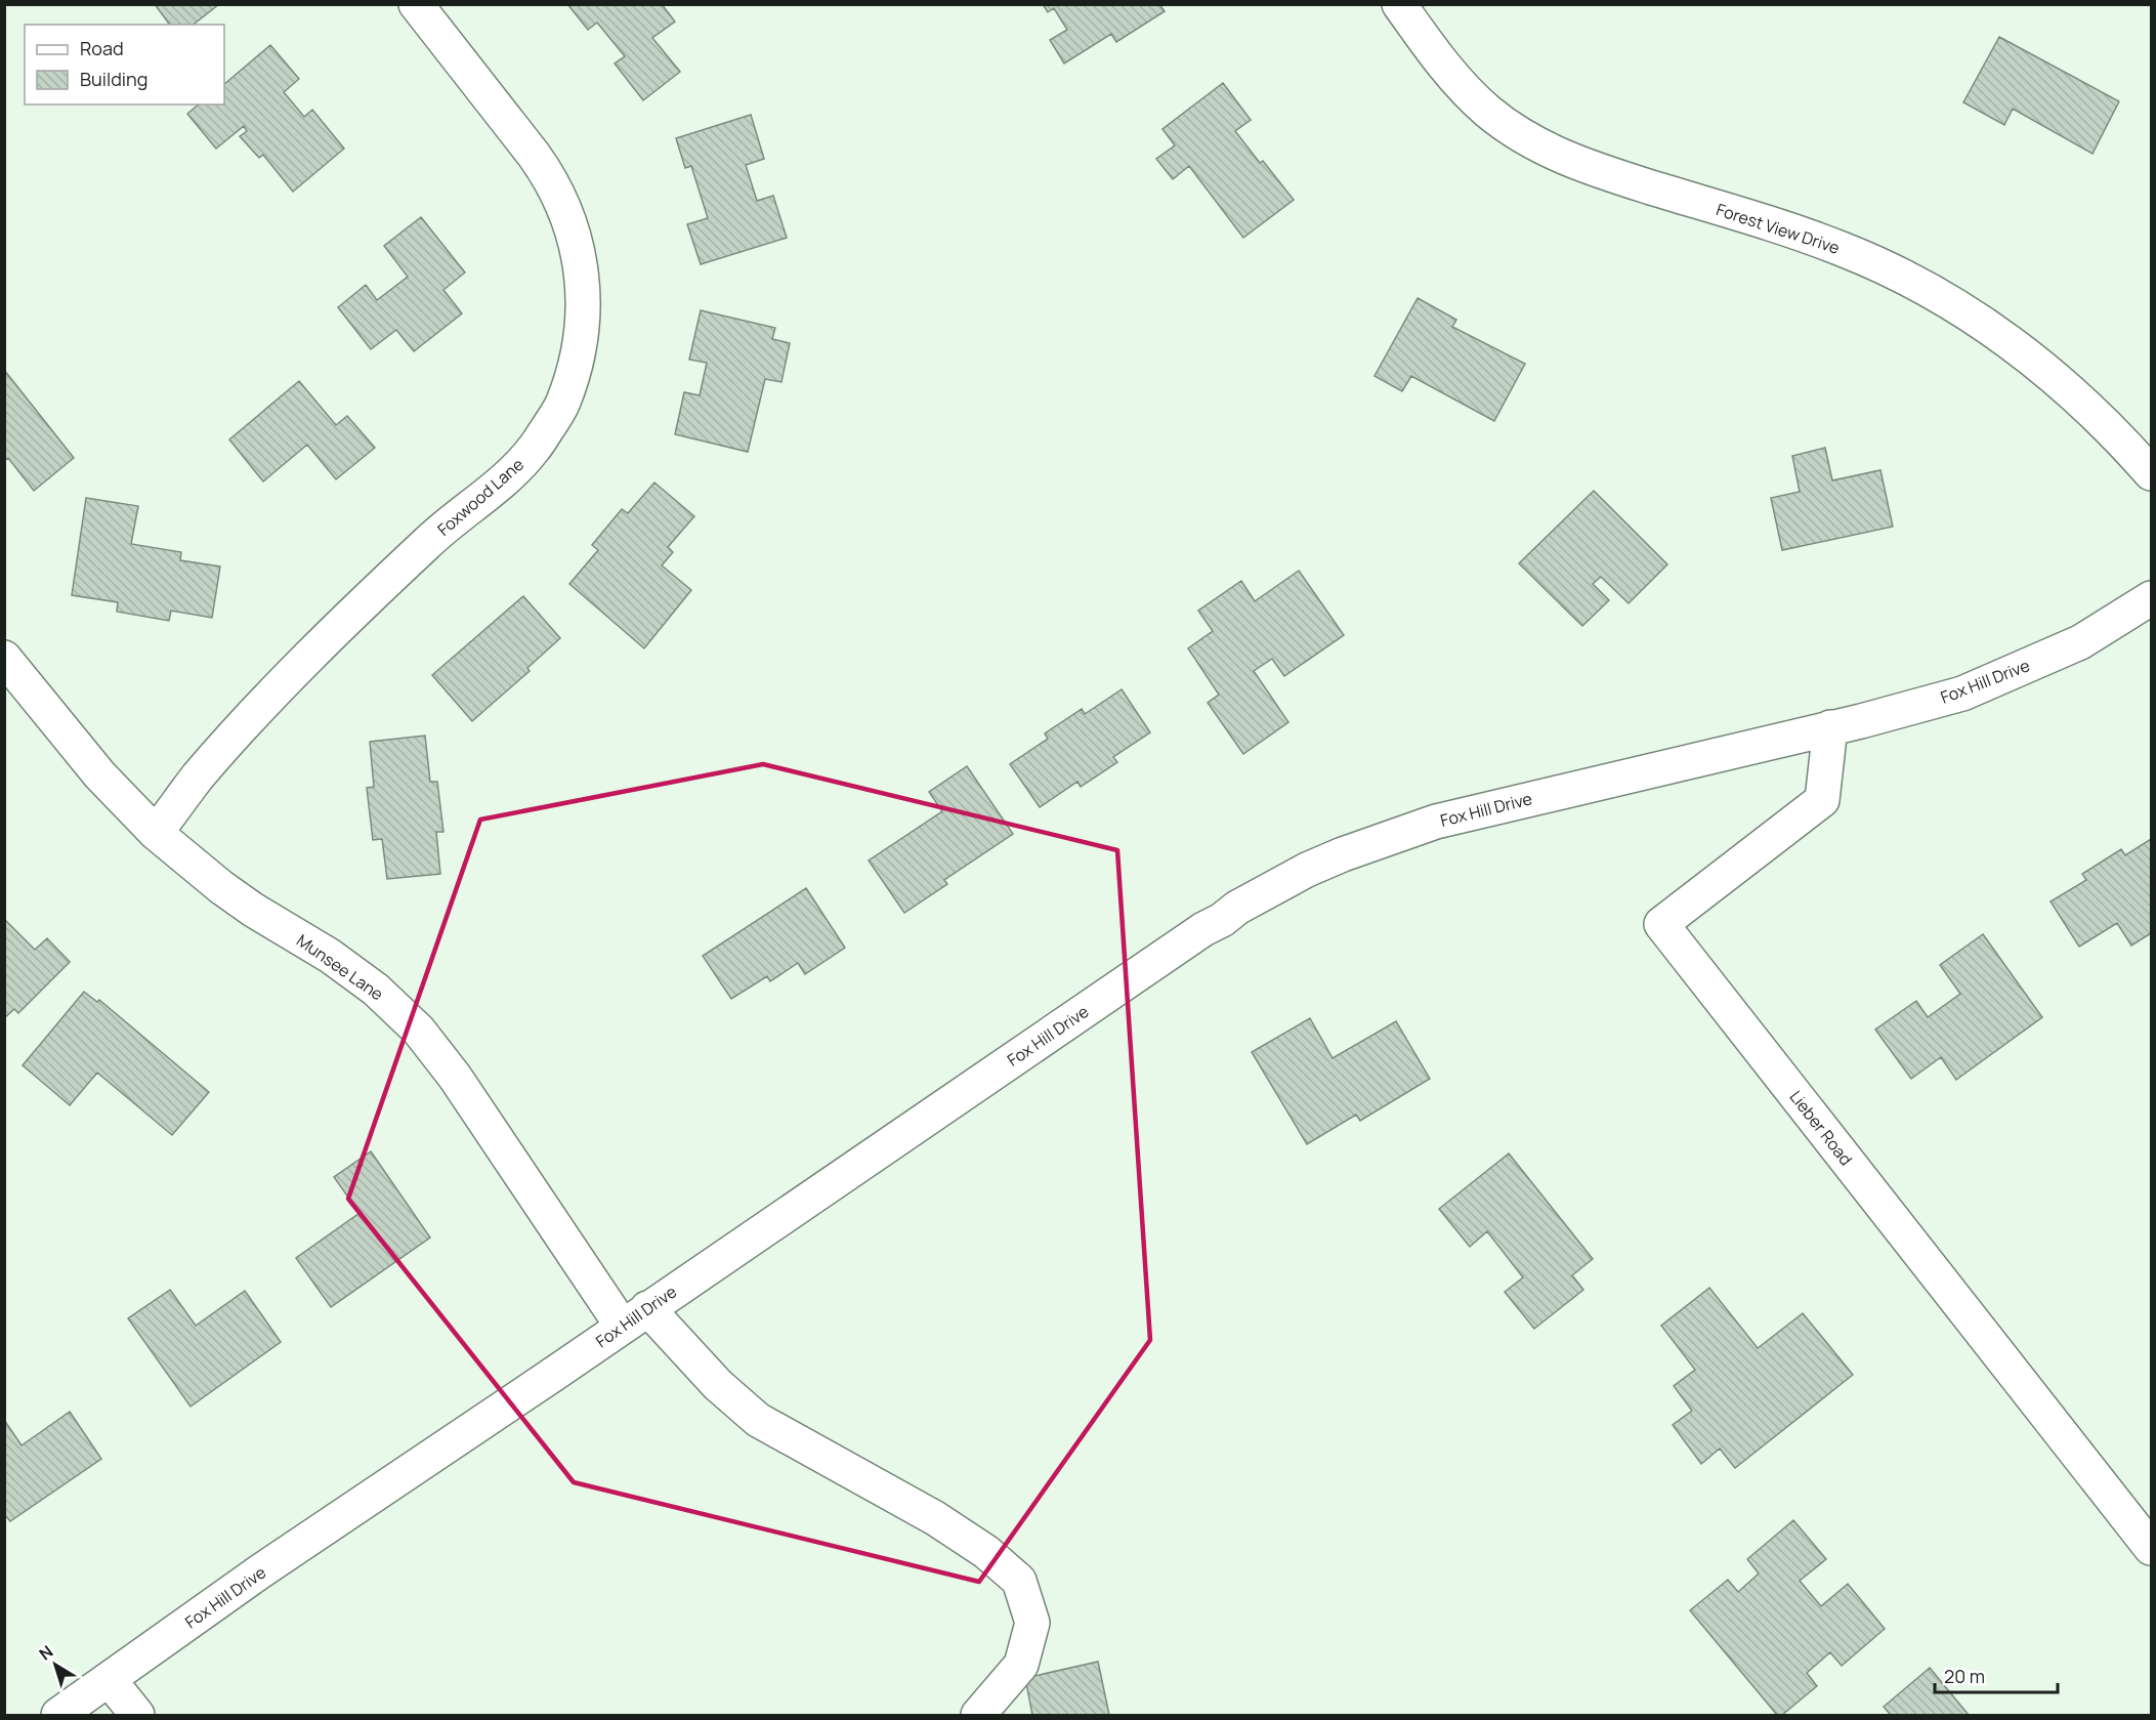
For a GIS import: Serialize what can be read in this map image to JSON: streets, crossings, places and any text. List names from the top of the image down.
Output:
{
  "streets": {
    "street": [
      "Forest View Drive",
      "Foxwood Lane",
      "Fox Hill Drive",
      "Munsee Lane",
      "Lieber Road"
    ]
  },
  "crossings": [
    ["Foxwood Lane", "Munsee Lane"],
    ["Fox Hill Drive", "Munsee Lane"],
    ["Fox Hill Drive", "Lieber Road"]
  ],
  "legend": ["Road", "Building"],
  "scale_bar": "20 m",
  "north": "top left"
}
